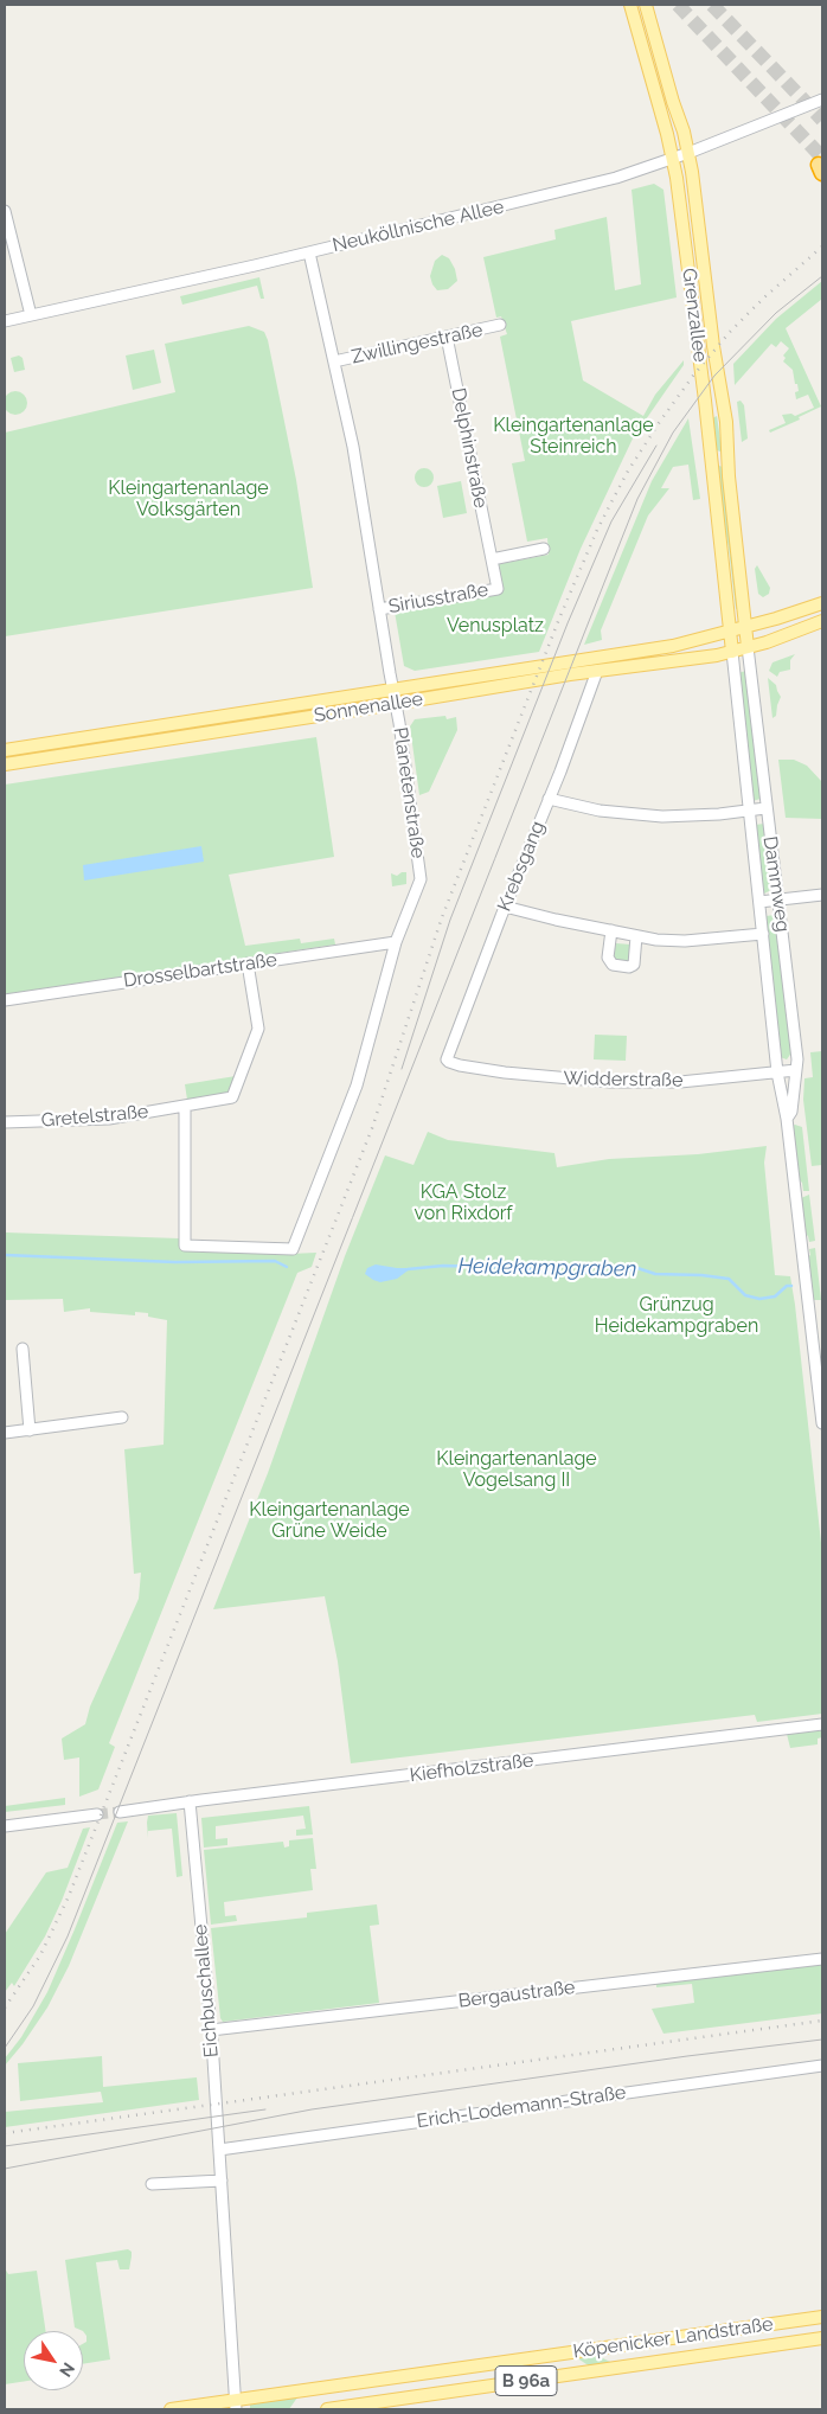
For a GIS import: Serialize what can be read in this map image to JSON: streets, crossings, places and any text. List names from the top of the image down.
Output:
{
  "streets": {
    "main road": [
      "Grenzallee",
      "Sonnenallee",
      "Köpenicker Landstraße",
      "B 96a"
    ],
    "street": [
      "Neuköllnische Allee",
      "Zwillingestraße",
      "Delphinstraße",
      "Siriusstraße",
      "Planetenstraße",
      "Krebsgang",
      "Dammweg",
      "Drosselbartstraße",
      "Widderstraße",
      "Gretelstraße",
      "Kiefholzstraße",
      "Eichbuschallee",
      "Bergaustraße",
      "Erich-Lodemann-Straße"
    ]
  },
  "crossings": [
    ["Neuköllnische Allee", "Grenzallee"],
    ["Neuköllnische Allee", "Planetenstraße"],
    ["Grenzallee", "Sonnenallee"],
    ["Grenzallee", "Dammweg"],
    ["Zwillingestraße", "Delphinstraße"],
    ["Zwillingestraße", "Planetenstraße"],
    ["Delphinstraße", "Siriusstraße"],
    ["Siriusstraße", "Planetenstraße"],
    ["Sonnenallee", "Planetenstraße"],
    ["Sonnenallee", "Krebsgang"],
    ["Sonnenallee", "Dammweg"],
    ["Planetenstraße", "Drosselbartstraße"],
    ["Planetenstraße", "Gretelstraße"],
    ["Krebsgang", "Widderstraße"],
    ["Dammweg", "Widderstraße"],
    ["Drosselbartstraße", "Gretelstraße"],
    ["Kiefholzstraße", "Eichbuschallee"],
    ["Eichbuschallee", "Bergaustraße"],
    ["Eichbuschallee", "Erich-Lodemann-Straße"],
    ["Eichbuschallee", "Köpenicker Landstraße"]
  ],
  "water": ["Heidekampgraben"],
  "parks": [
    "Kleingartenanlage Steinreich",
    "Kleingartenanlage Volksgärten",
    "Venusplatz",
    "KGA Stolz von Rixdorf",
    "Grünzug Heidekampgraben",
    "Kleingartenanlage Vogelsang II",
    "Kleingartenanlage Grüne Weide"
  ],
  "north": "bottom right"
}
